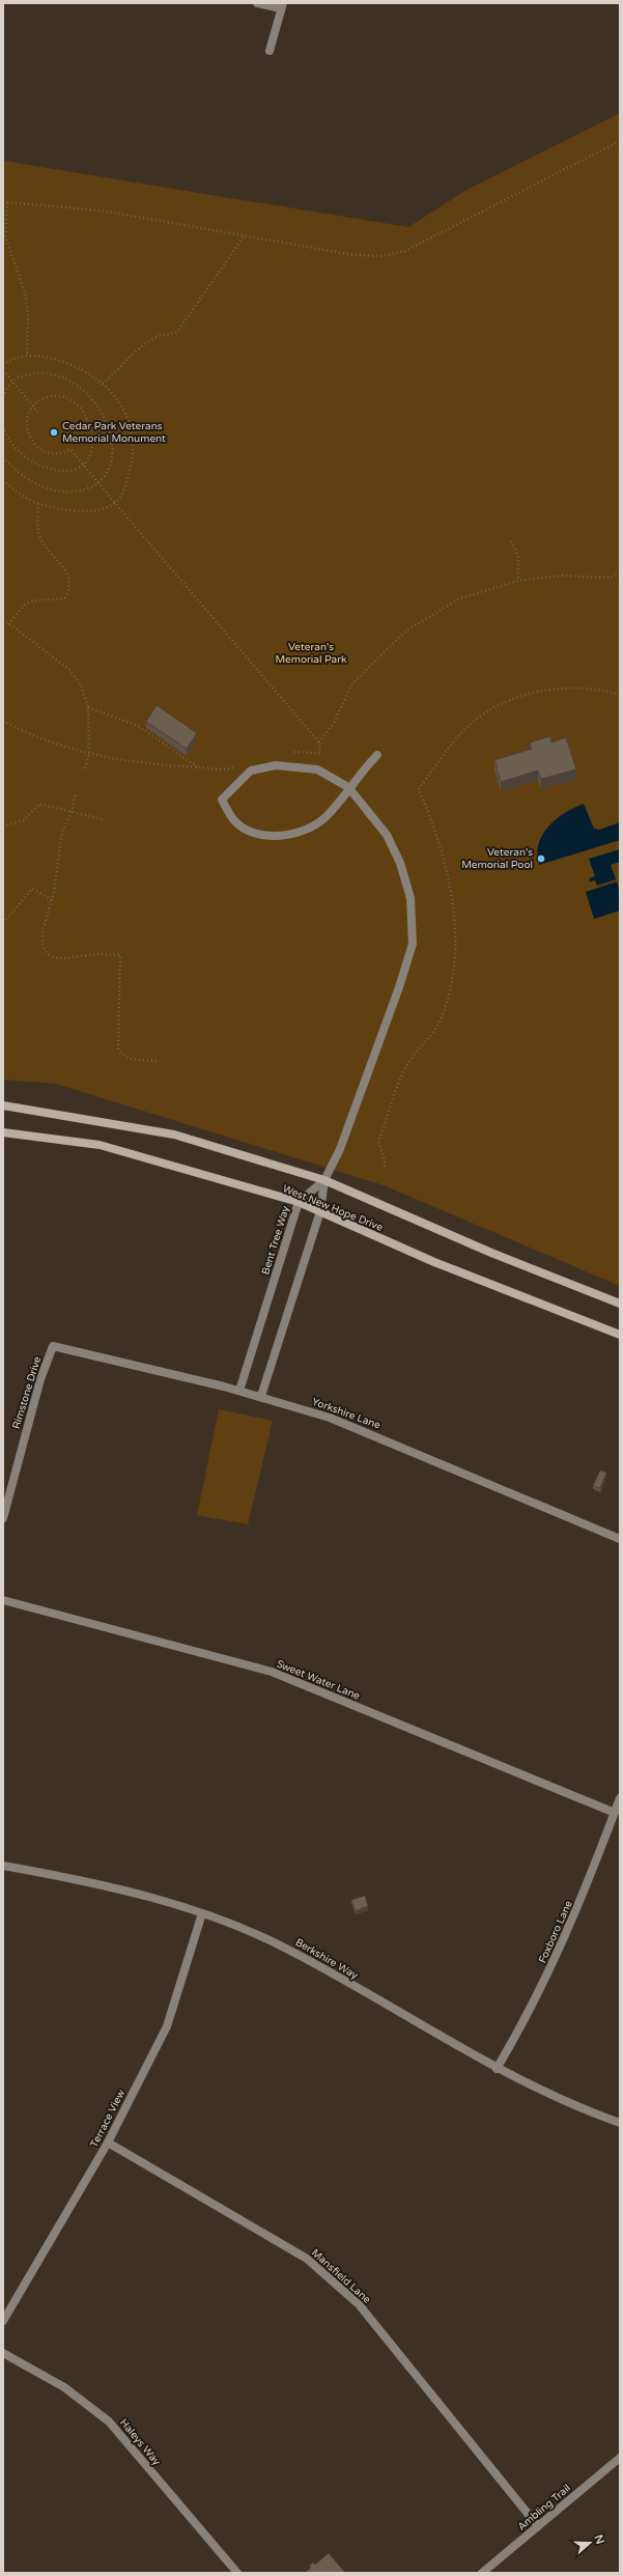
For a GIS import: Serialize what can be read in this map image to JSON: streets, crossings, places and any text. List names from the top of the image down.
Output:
{
  "streets": {
    "main road": ["West New Hope Drive"],
    "street": [
      "Bent Tree Way",
      "Rimstone Drive",
      "Yorkshire Lane",
      "Sweet Water Lane",
      "Foxboro Lane",
      "Berkshire Way",
      "Terrace View",
      "Mansfield Lane",
      "Haleys Way",
      "Ambling Trail"
    ]
  },
  "crossings": [
    ["West New Hope Drive", "Bent Tree Way"],
    ["Bent Tree Way", "Yorkshire Lane"],
    ["Rimstone Drive", "Yorkshire Lane"],
    ["Sweet Water Lane", "Foxboro Lane"],
    ["Foxboro Lane", "Berkshire Way"],
    ["Berkshire Way", "Terrace View"],
    ["Terrace View", "Mansfield Lane"],
    ["Mansfield Lane", "Ambling Trail"]
  ],
  "parks": ["Veteran's Memorial Park"],
  "places": ["Cedar Park Veterans Memorial Monument", "Veteran's Memorial Pool"],
  "north": "right"
}
